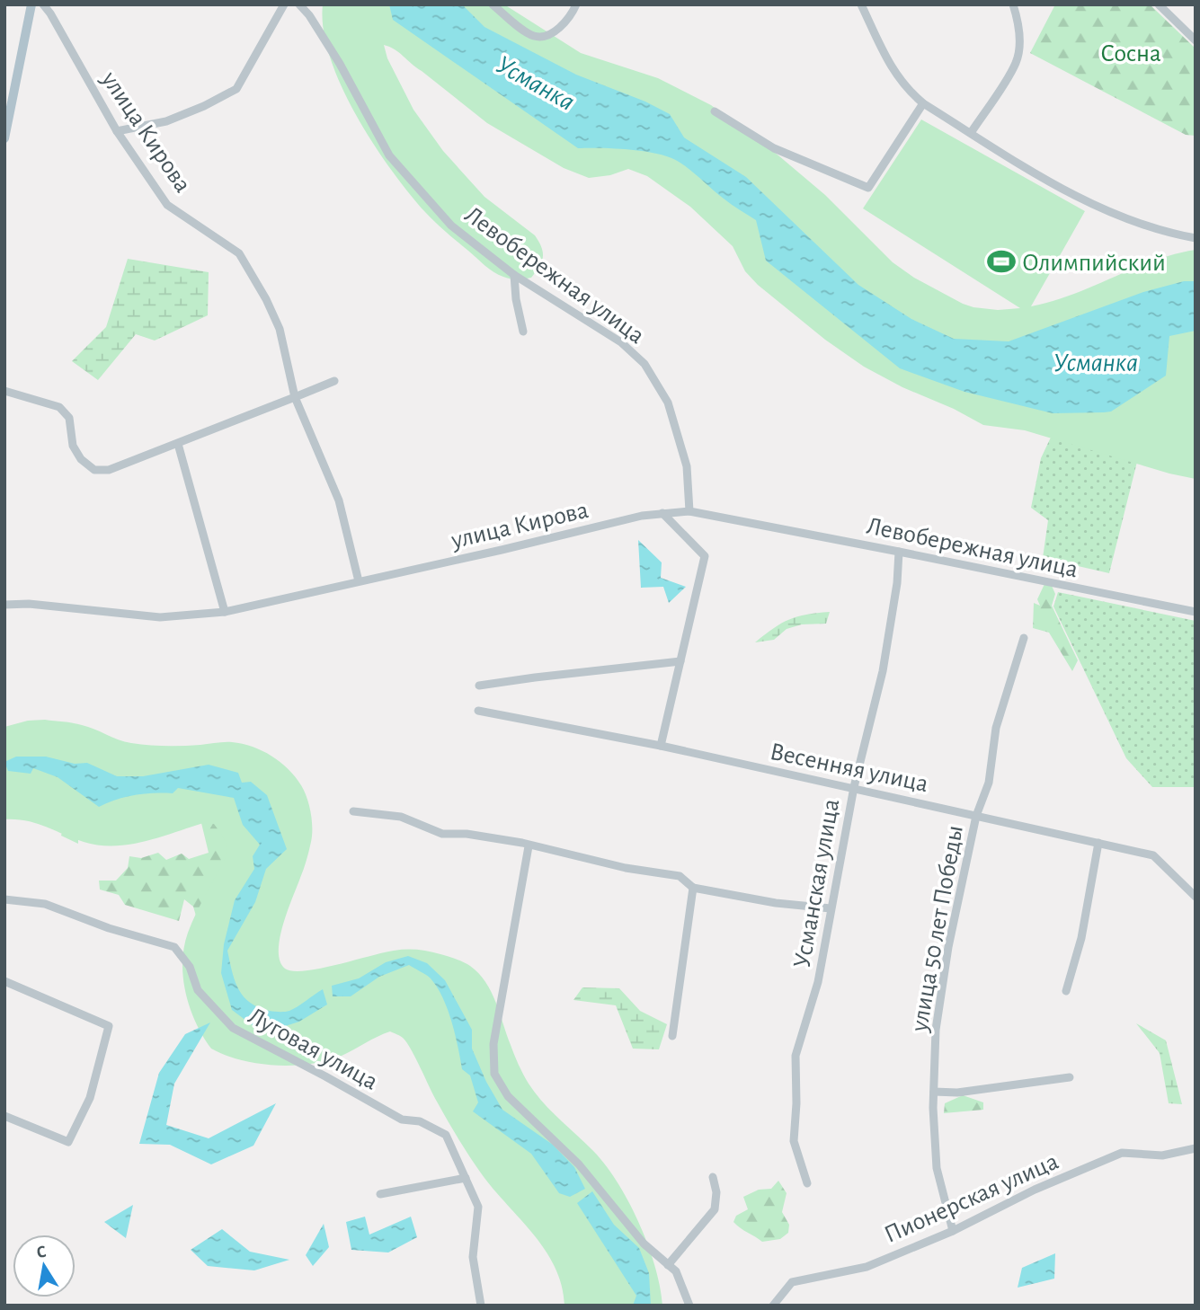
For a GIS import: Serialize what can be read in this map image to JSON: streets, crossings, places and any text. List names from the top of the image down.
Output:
{
  "streets": {
    "street": [
      "улица Кирова",
      "Левобережная улица",
      "Весенняя улица",
      "Усманская улица",
      "улица 50 лет Победы",
      "Луговая улица",
      "Пионерская улица"
    ]
  },
  "crossings": [
    ["улица Кирова", "Левобережная улица"],
    ["Левобережная улица", "Усманская улица"],
    ["Весенняя улица", "Усманская улица"],
    ["Весенняя улица", "улица 50 лет Победы"],
    ["улица 50 лет Победы", "Пионерская улица"]
  ],
  "water": ["Усманка"],
  "parks": ["Сосна"],
  "places": {
    "sports": ["Олимпийский"]
  },
  "north": "top"
}
